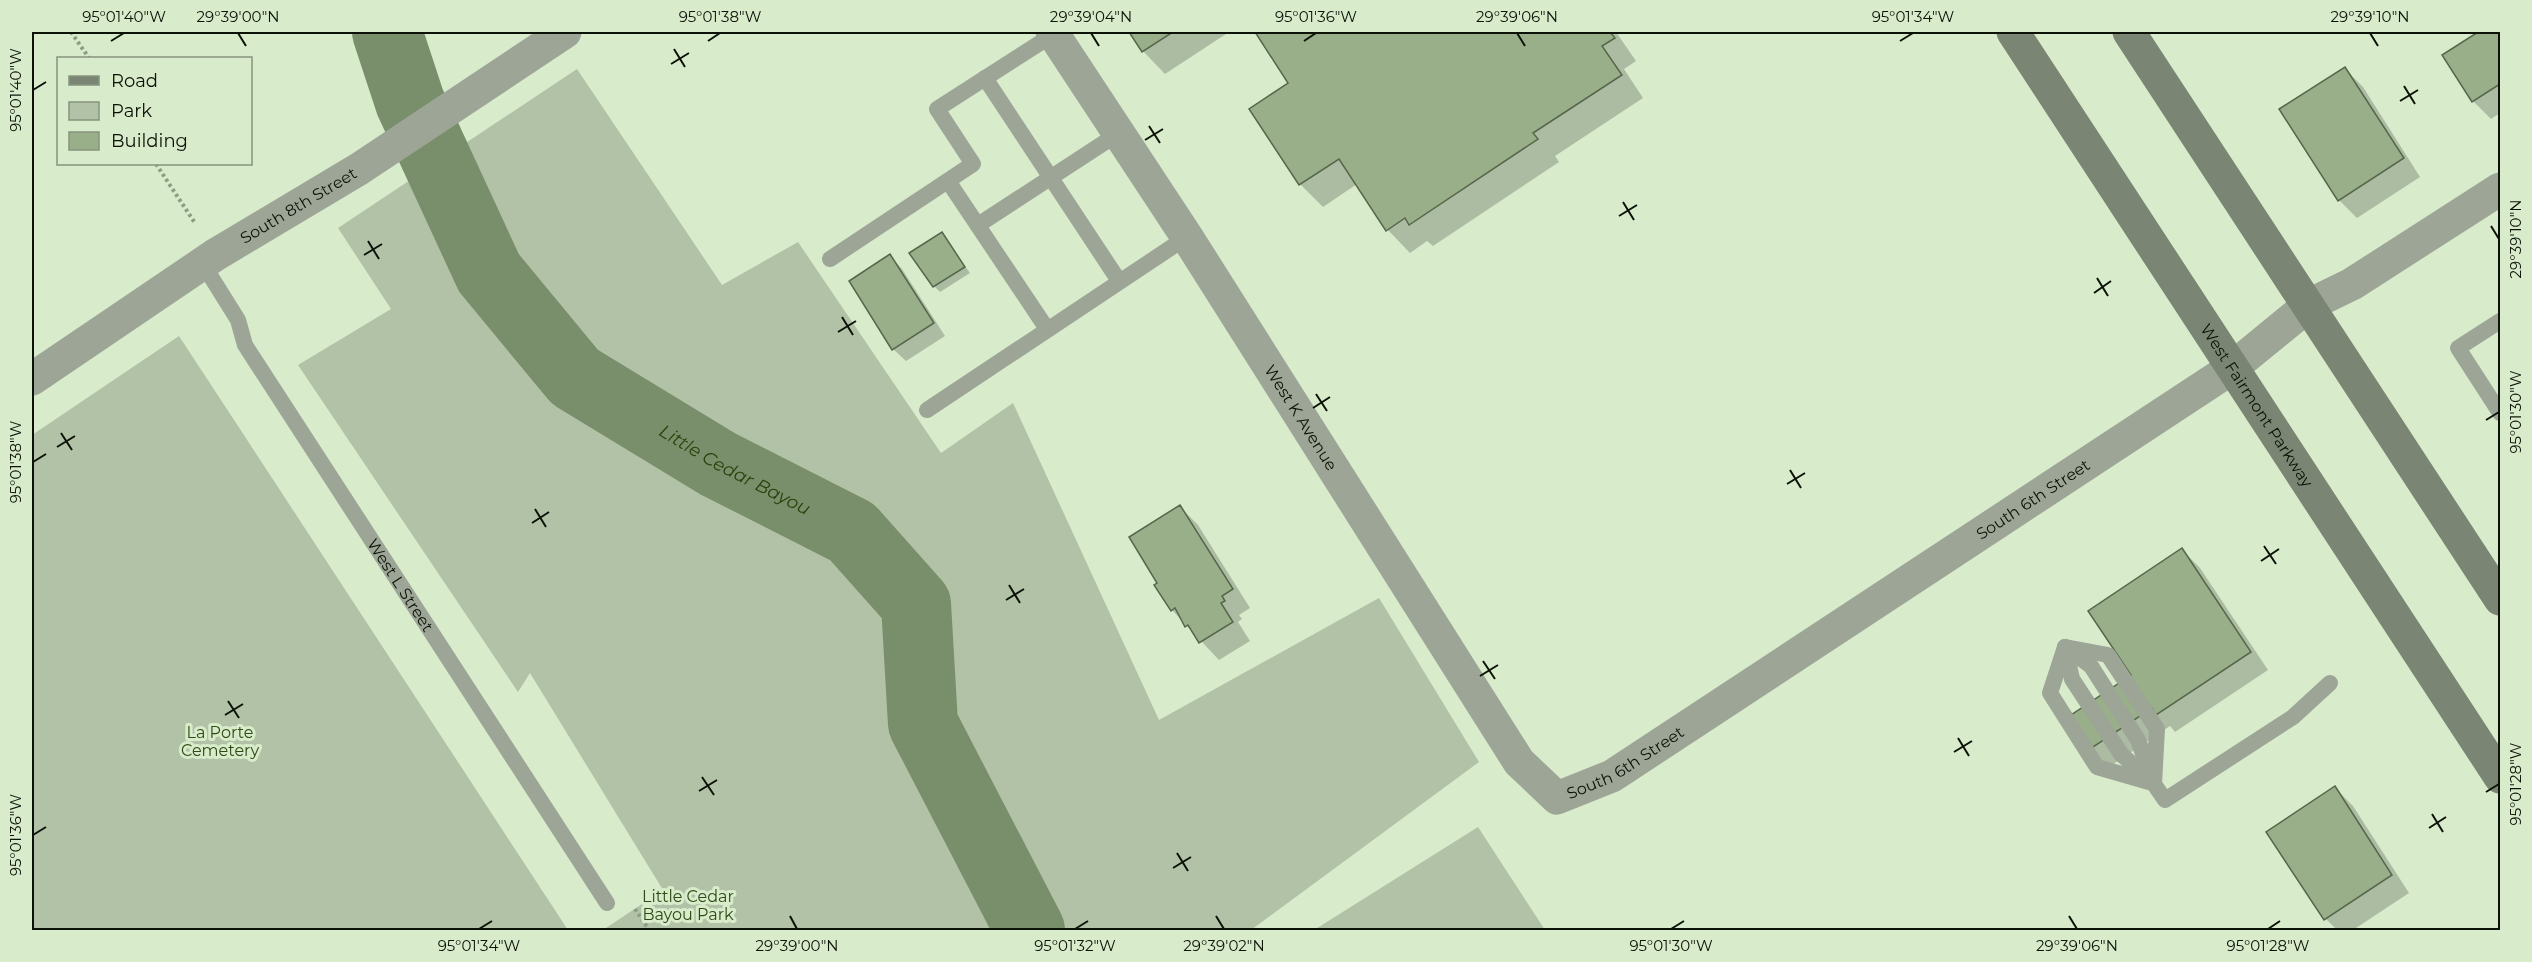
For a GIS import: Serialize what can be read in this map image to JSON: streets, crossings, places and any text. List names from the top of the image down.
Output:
{
  "streets": {
    "main road": ["West Fairmont Parkway"],
    "street": ["South 8th Street", "West K Avenue", "South 6th Street"],
    "lane": ["West L Street"]
  },
  "crossings": [
    ["South 8th Street", "West L Street"],
    ["West Fairmont Parkway", "South 6th Street"],
    ["West K Avenue", "South 6th Street"]
  ],
  "water": ["Little Cedar Bayou"],
  "parks": ["La Porte Cemetery", "Little Cedar Bayou Park"],
  "legend": ["Road", "Park", "Building"],
  "coordinates": [
    "95°01'40\"W",
    "29°39'00\"N",
    "95°01'38\"W",
    "29°39'04\"N",
    "95°01'36\"W",
    "29°39'06\"N",
    "95°01'34\"W",
    "29°39'10\"N",
    "95°01'30\"W",
    "95°01'28\"W",
    "95°01'32\"W",
    "29°39'02\"N"
  ]
}
